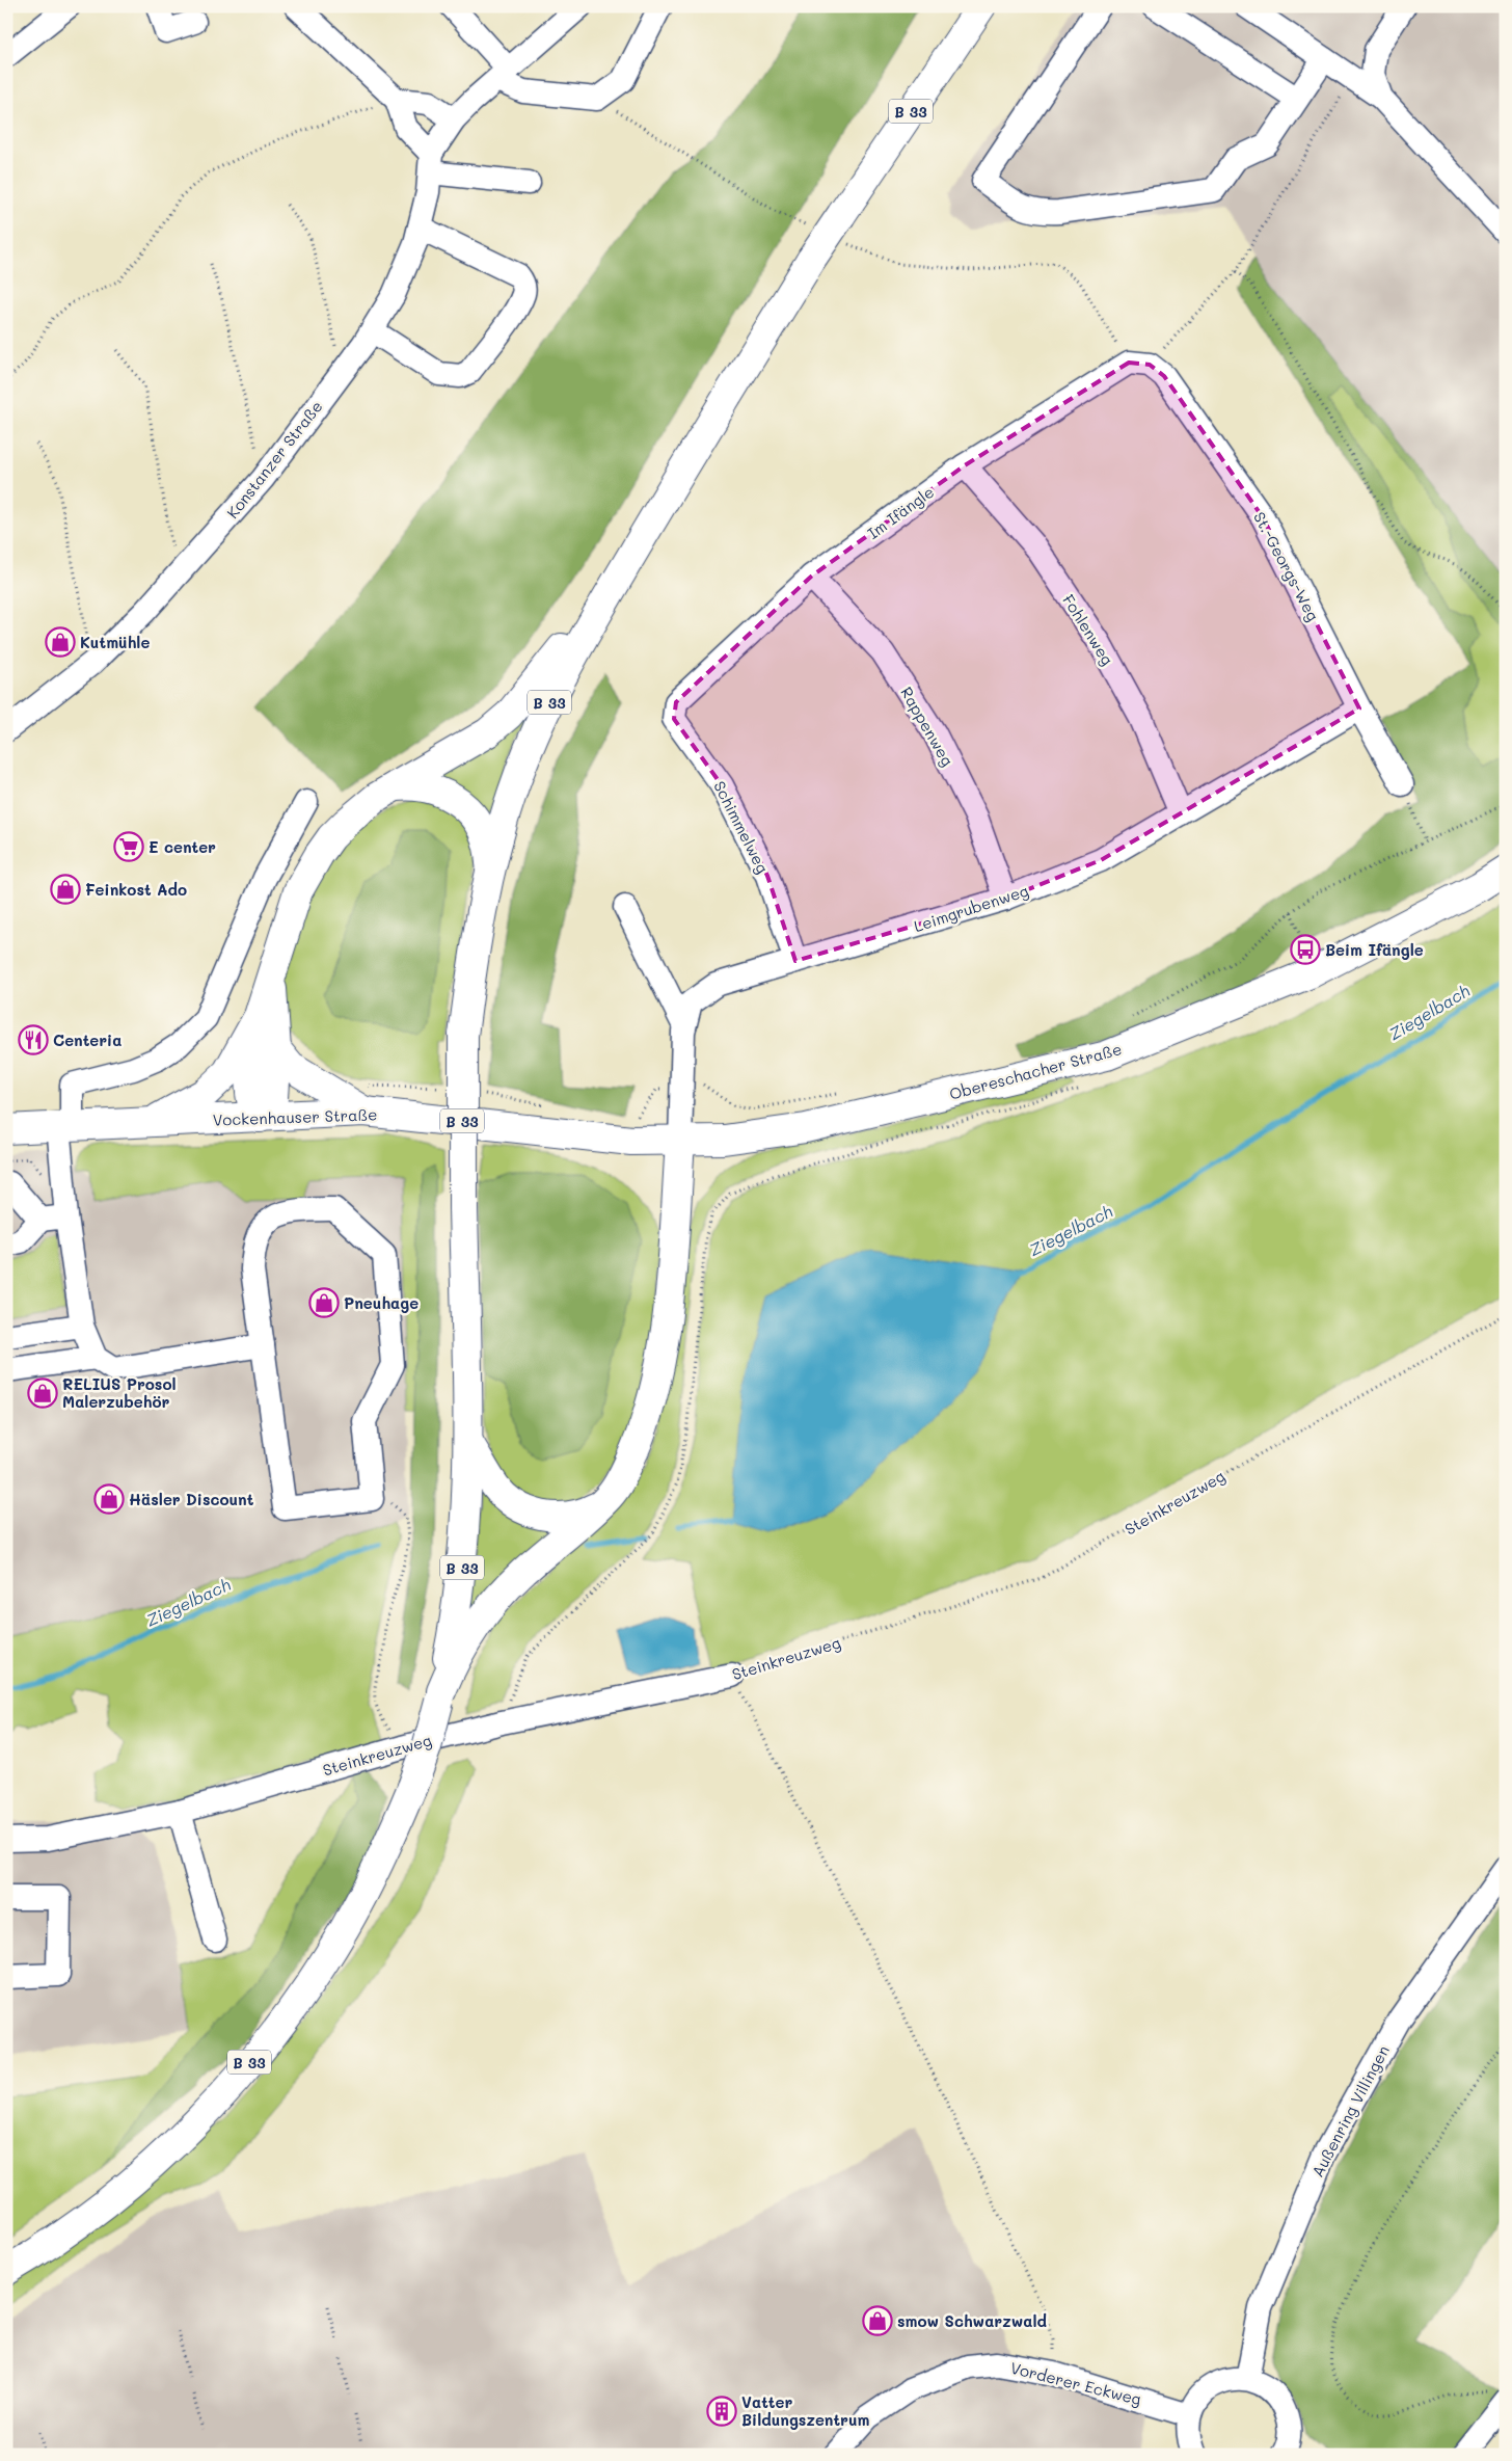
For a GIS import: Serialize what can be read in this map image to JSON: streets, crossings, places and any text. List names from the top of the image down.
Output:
{
  "streets": {
    "main road": ["B 33", "Obereschacher Straße", "Vockenhauser Straße"],
    "street": [
      "Konstanzer Straße",
      "Im Ifängle",
      "St.-Georgs-Weg",
      "Fohlenweg",
      "Rappenweg",
      "Schimmelweg",
      "Leimgrubenweg",
      "Steinkreuzweg",
      "Außenring Villingen",
      "Vorderer Eckweg"
    ]
  },
  "crossings": [
    ["Im Ifängle", "St.-Georgs-Weg"],
    ["Im Ifängle", "Fohlenweg"],
    ["Im Ifängle", "Rappenweg"],
    ["Im Ifängle", "Schimmelweg"],
    ["St.-Georgs-Weg", "Leimgrubenweg"],
    ["Fohlenweg", "Leimgrubenweg"],
    ["Rappenweg", "Leimgrubenweg"],
    ["Schimmelweg", "Leimgrubenweg"],
    ["Leimgrubenweg", "Obereschacher Straße"],
    ["Obereschacher Straße", "Vockenhauser Straße"]
  ],
  "water": ["Ziegelbach"],
  "places": {
    "shop": [
      "Kutmühle",
      "Feinkost Ado",
      "Pneuhage",
      "RELIUS Prosol Malerzubehör",
      "Häsler Discount",
      "smow Schwarzwald"
    ],
    "supermarket": ["E center"],
    "bus stop": ["Beim Ifängle"],
    "restaurant": ["Centeria"],
    "building": ["Vatter Bildungszentrum"]
  }
}
